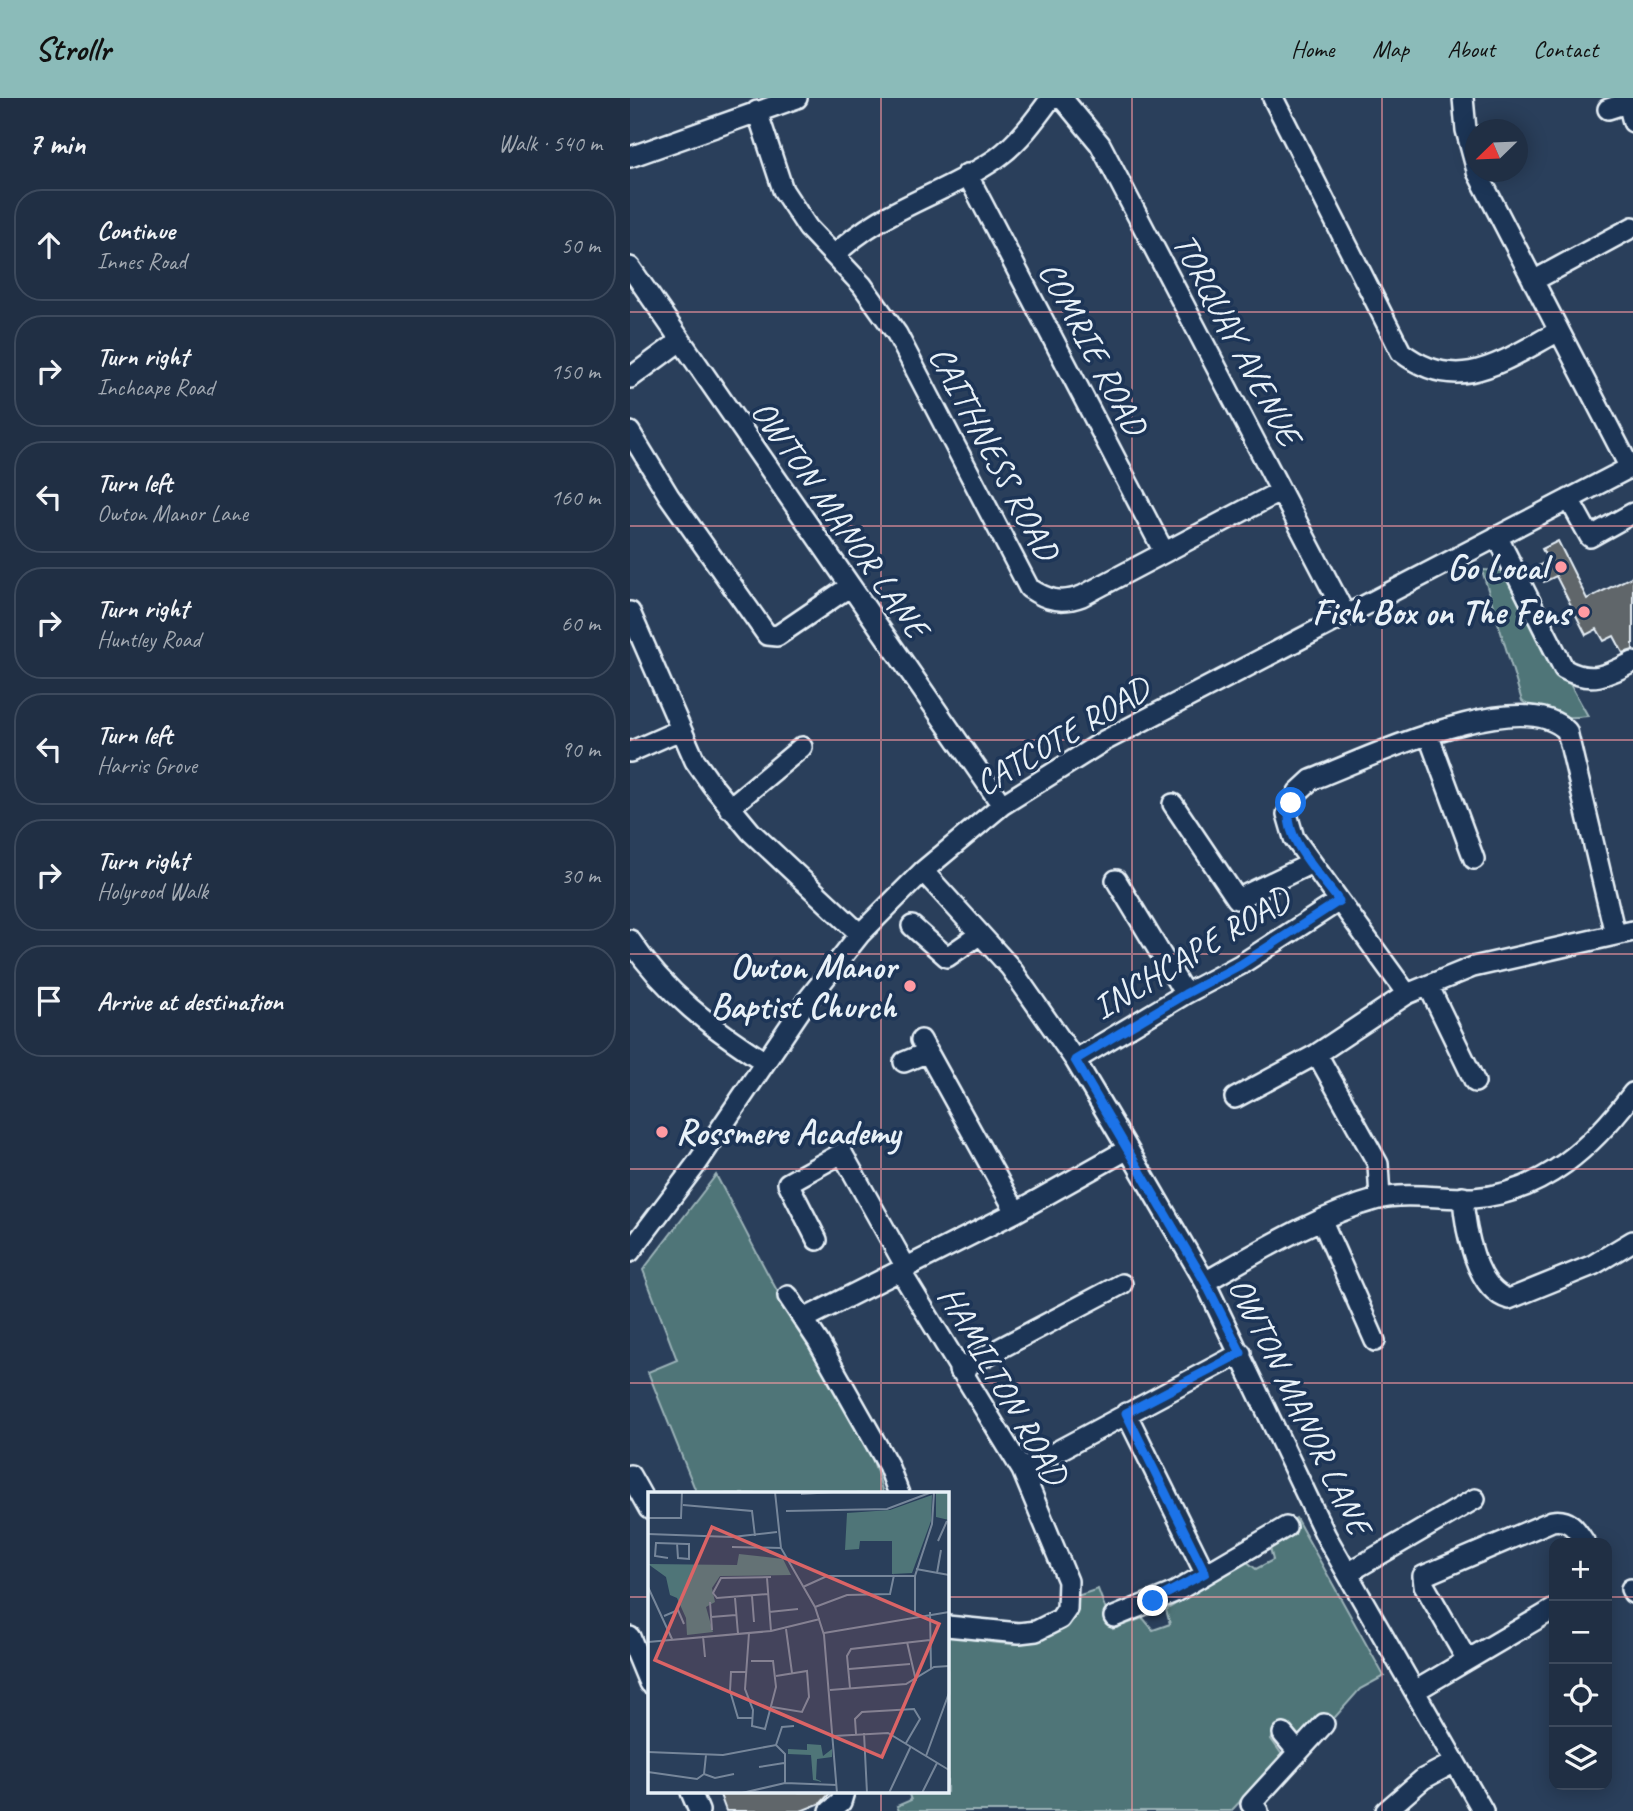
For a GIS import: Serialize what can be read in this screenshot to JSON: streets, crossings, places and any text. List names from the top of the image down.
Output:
{
  "streets": {
    "street": [
      "TORQUAY AVENUE",
      "COMRIE ROAD",
      "CAITHNESS ROAD",
      "OWTON MANOR LANE",
      "CATCOTE ROAD",
      "INCHCAPE ROAD",
      "HAMILTON ROAD"
    ]
  },
  "crossings": [
    ["TORQUAY AVENUE", "CAITHNESS ROAD"],
    ["TORQUAY AVENUE", "CATCOTE ROAD"],
    ["COMRIE ROAD", "CAITHNESS ROAD"],
    ["OWTON MANOR LANE", "CATCOTE ROAD"],
    ["OWTON MANOR LANE", "INCHCAPE ROAD"]
  ],
  "places": [
    "Go Local",
    "Fish Box on The Fens",
    "Owton Manor Baptist Church",
    "Rossmere Academy"
  ],
  "north": "bottom left",
  "page": {
    "header": "Strollr",
    "nav": [
      "Home",
      "Map",
      "About",
      "Contact"
    ],
    "heading": ["7 min", "Walk · 540 m"],
    "list": [
      ["Continue", "Innes Road", "50 m"],
      ["Turn right", "Inchcape Road", "150 m"],
      ["Turn left", "Owton Manor Lane", "160 m"],
      ["Turn right", "Huntley Road", "60 m"],
      ["Turn left", "Harris Grove", "90 m"],
      ["Turn right", "Holyrood Walk", "30 m"],
      "Arrive at destination"
    ],
    "map_buttons": ["+", "−"]
  }
}
